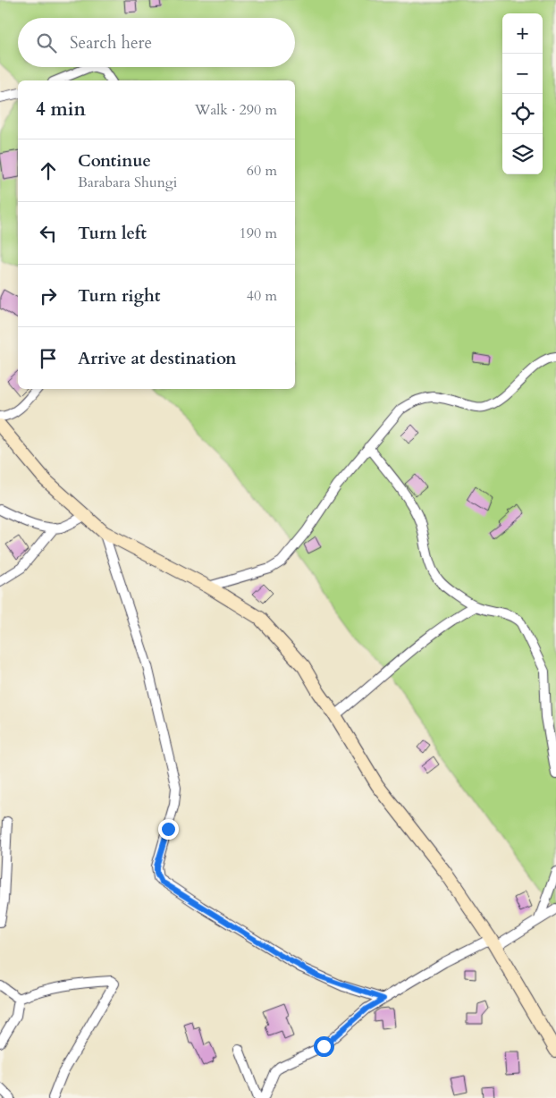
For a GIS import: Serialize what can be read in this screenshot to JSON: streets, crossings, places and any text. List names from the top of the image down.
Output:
{
  "page": {
    "map_buttons": ["+", "−"],
    "search": "Search here",
    "heading": ["4 min", "Walk · 290 m"],
    "list": [
      ["Continue", "Barabara Shungi", "60 m"],
      ["Turn left", "190 m"],
      ["Turn right", "40 m"],
      "Arrive at destination"
    ]
  }
}
